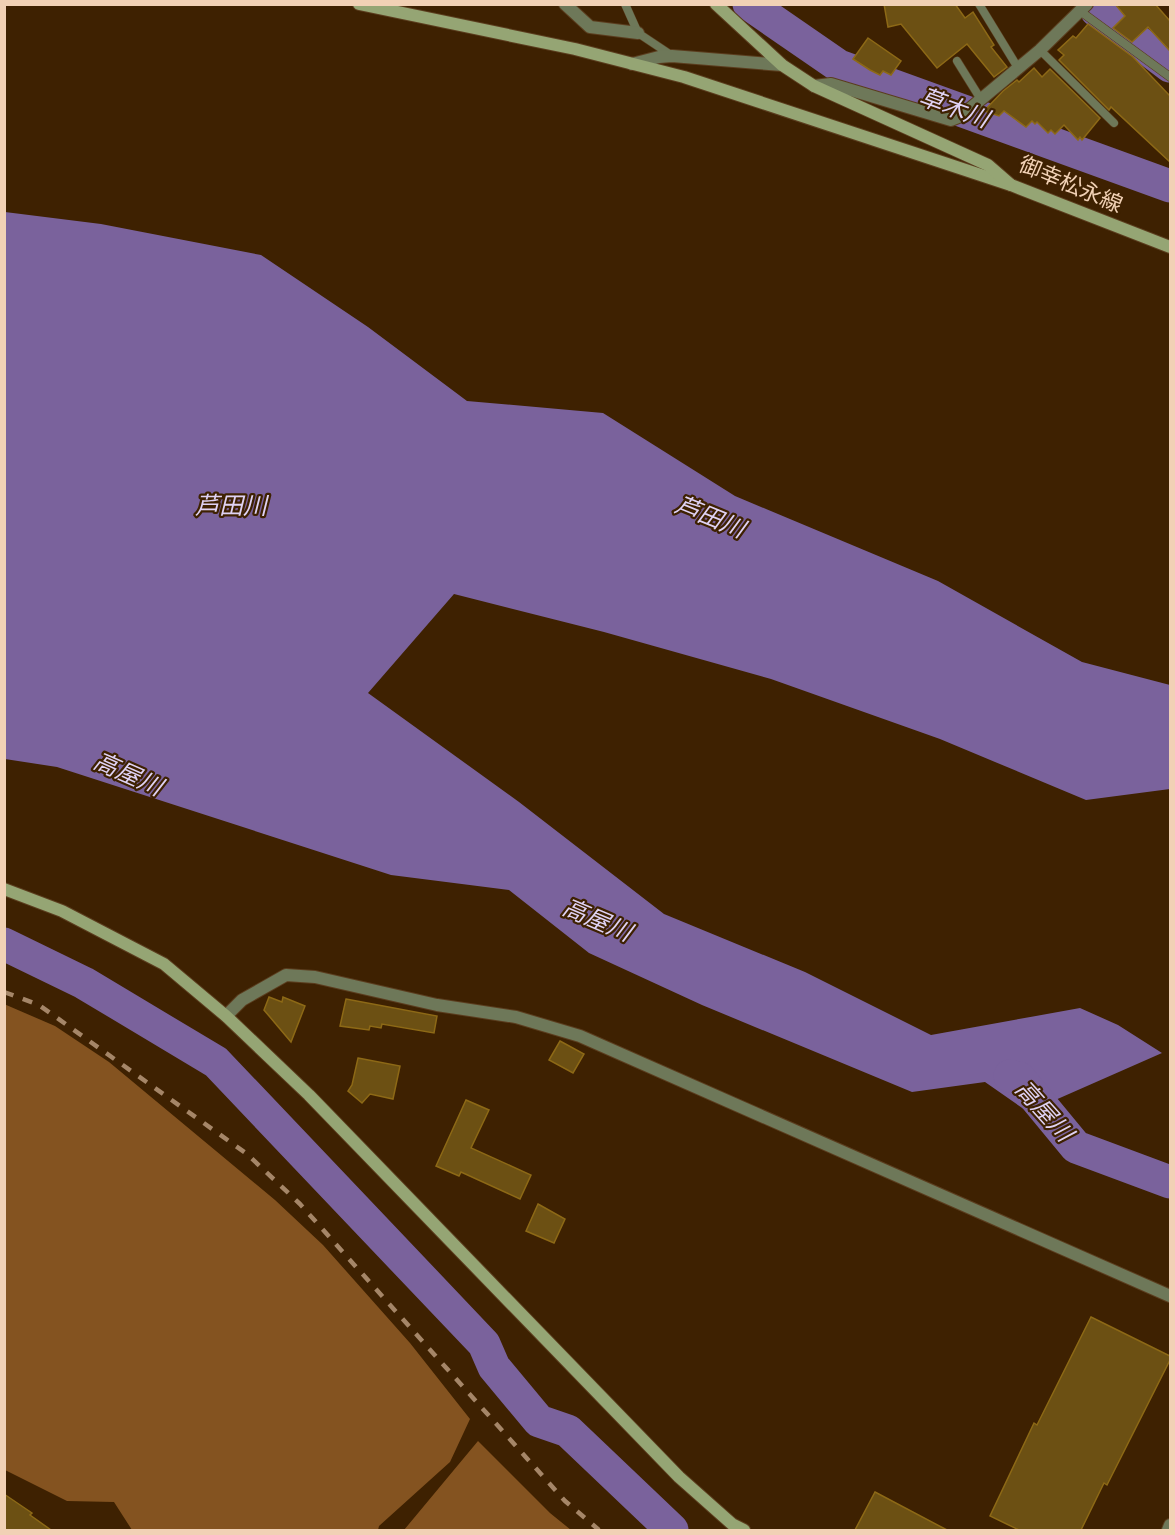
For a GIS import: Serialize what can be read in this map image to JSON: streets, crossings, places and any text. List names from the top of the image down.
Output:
{
  "streets": {
    "street": ["御幸松永線"]
  },
  "water": ["草木川", "芦田川", "高屋川"]
}
